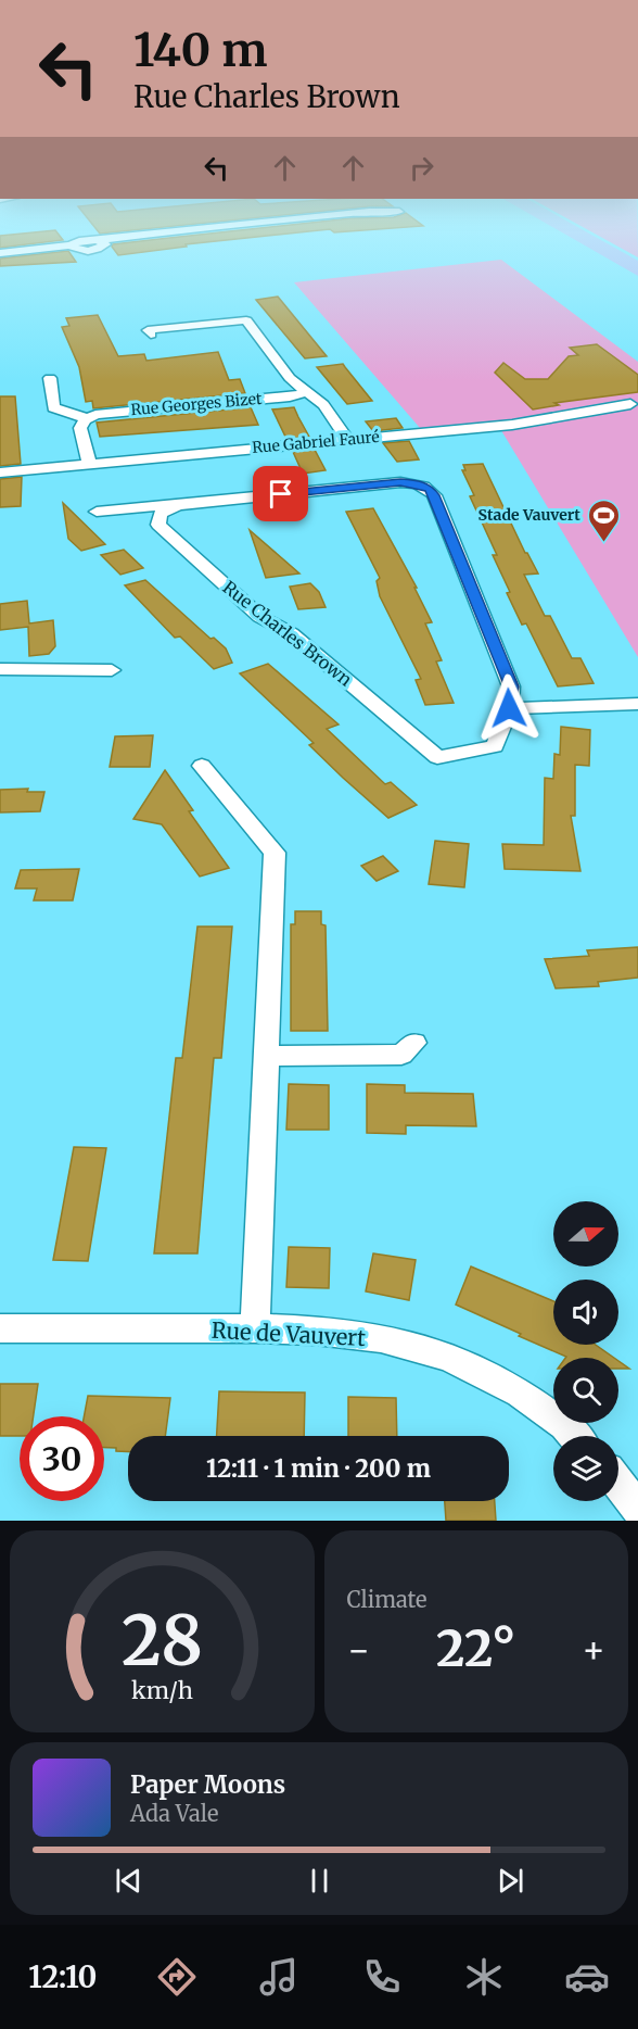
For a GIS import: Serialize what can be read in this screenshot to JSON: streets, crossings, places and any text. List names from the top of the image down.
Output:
{
  "streets": {
    "street": [
      "Rue Georges Bizet",
      "Rue Gabriel Fauré",
      "Rue Charles Brown",
      "Rue de Vauvert"
    ]
  },
  "places": {
    "sports": ["Stade Vauvert"]
  },
  "north": "right",
  "page": {
    "turn": ["140 m", "Rue Charles Brown"],
    "limit": "30",
    "trip": "12:11 · 1 min · 200 m",
    "tile": "Climate",
    "heat": ["−", "22°", "+"],
    "song": ["Paper Moons", "Ada Vale"],
    "tabs": "12:10",
    "gauge": ["28", "km/h"]
  }
}
